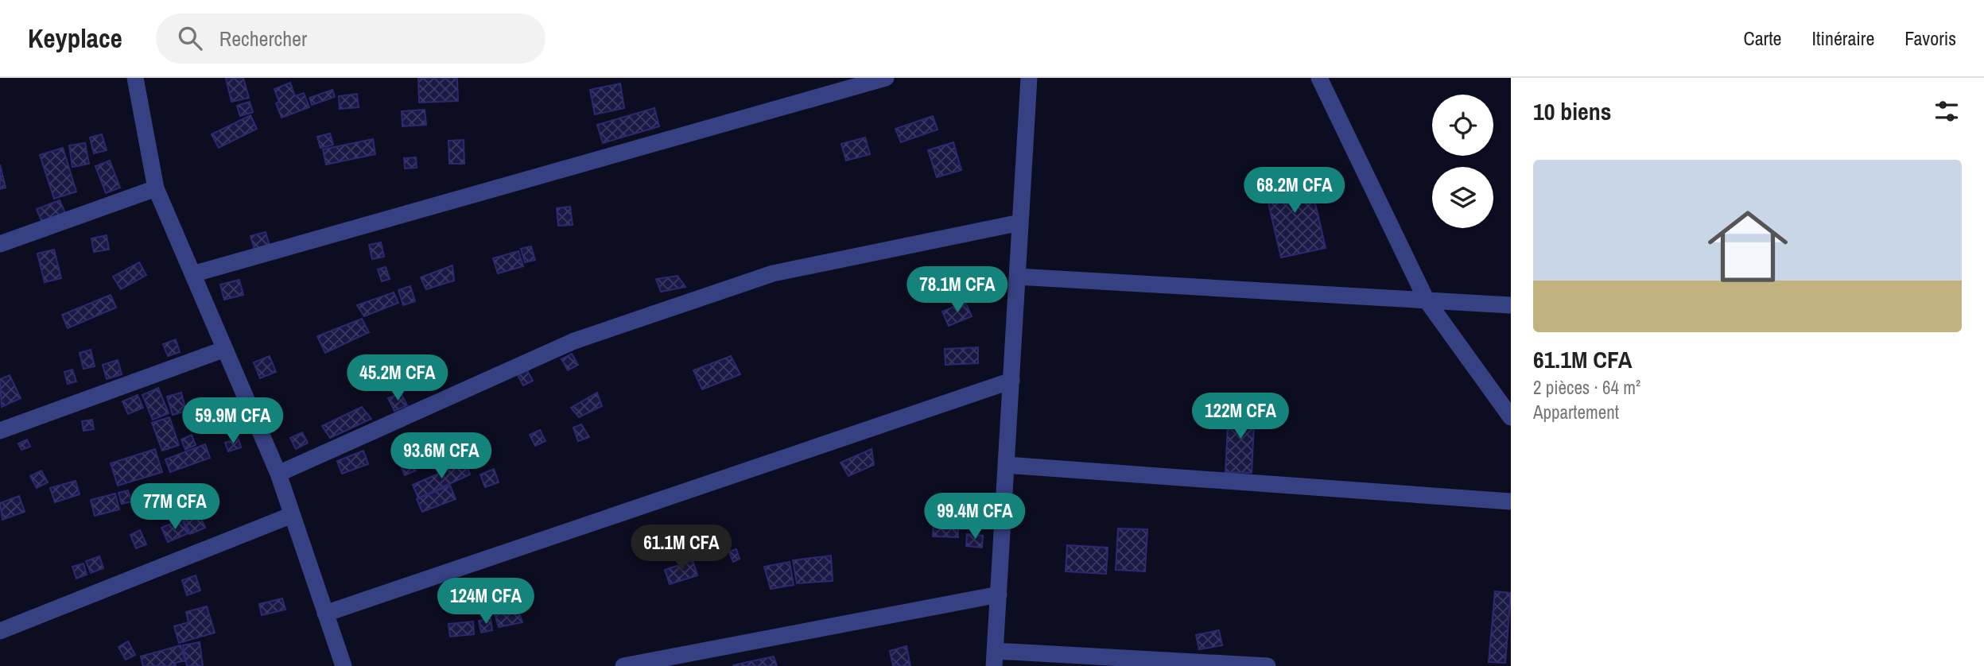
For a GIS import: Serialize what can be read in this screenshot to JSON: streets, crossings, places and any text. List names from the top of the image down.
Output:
{
  "page": {
    "header": "Keyplace",
    "search": "Rechercher",
    "nav": ["Carte", "Itinéraire", "Favoris"],
    "heading": "10 biens",
    "list": [
      {
        "name": "61.1M CFA",
        "note": "2 pièces · 64 m² · Appartement"
      }
    ],
    "price": [
      "68.2M CFA",
      "78.1M CFA",
      "45.2M CFA",
      "122M CFA",
      "59.9M CFA",
      "93.6M CFA",
      "77M CFA",
      "99.4M CFA",
      "61.1M CFA",
      "124M CFA"
    ]
  }
}
